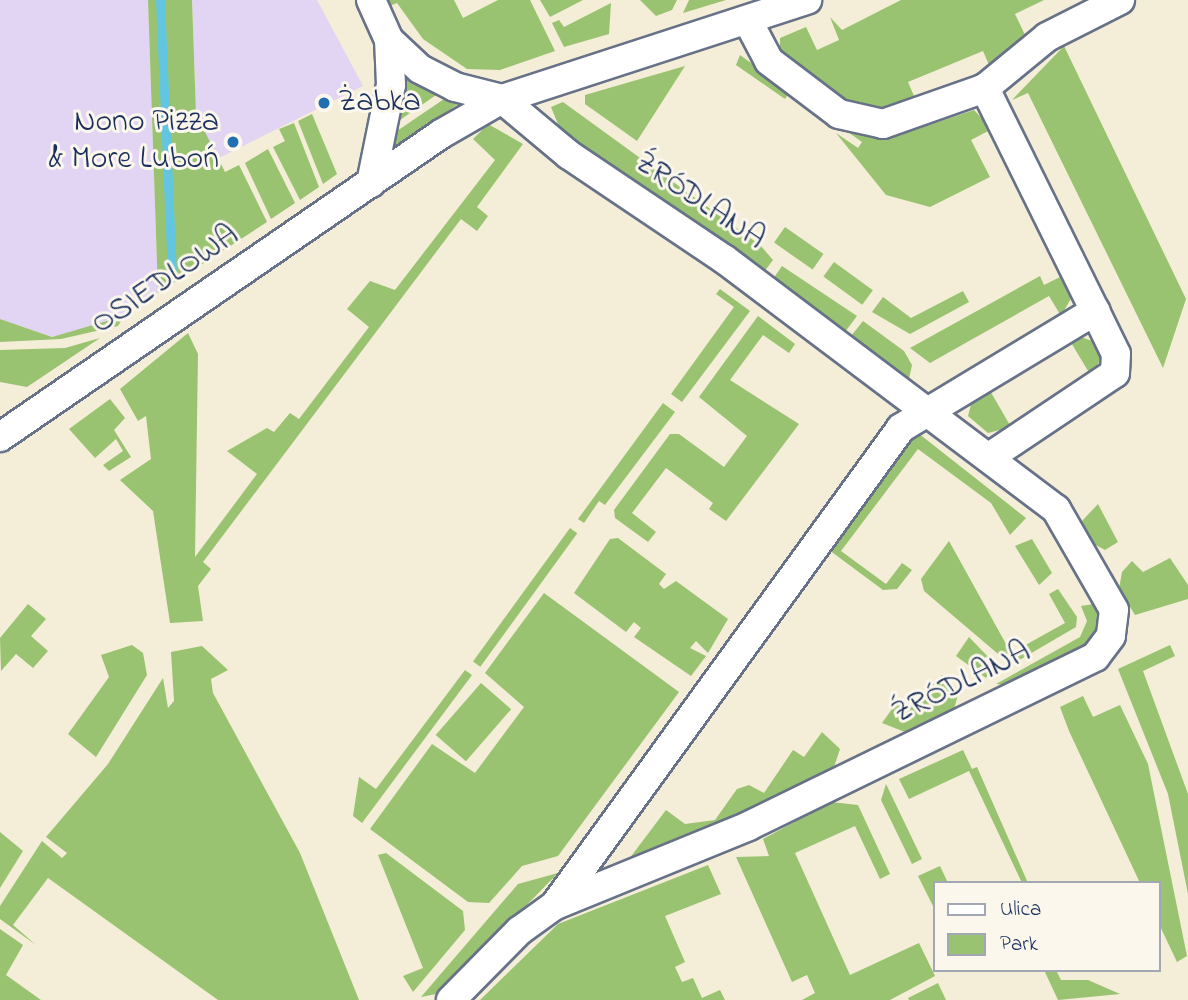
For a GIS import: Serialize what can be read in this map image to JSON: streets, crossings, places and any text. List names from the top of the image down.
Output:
{
  "streets": {
    "street": ["ŹRÓDLANA", "OSIEDLOWA"]
  },
  "crossings": [
    ["ŹRÓDLANA", "OSIEDLOWA"]
  ],
  "places": ["Żabka", "Nono Pizza & More Luboń"],
  "legend": ["Ulica", "Park"]
}
